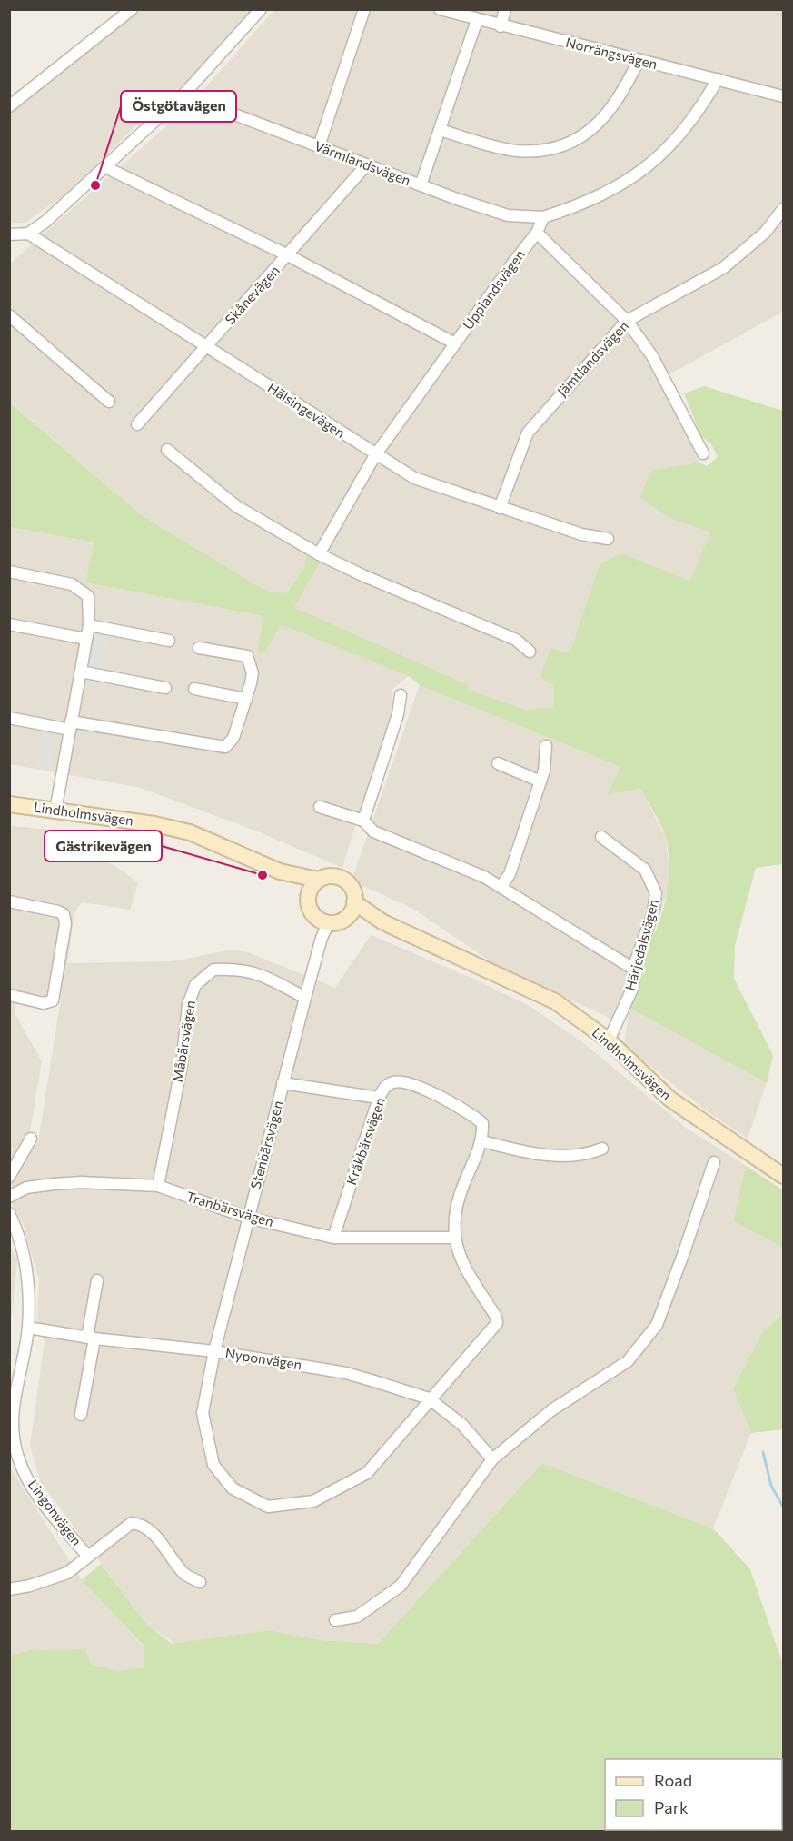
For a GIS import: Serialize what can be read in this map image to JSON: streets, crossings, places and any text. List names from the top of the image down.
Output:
{
  "streets": {
    "main road": ["Lindholmsvägen"],
    "street": [
      "Norrängsvägen",
      "Värmlandsvägen",
      "Upplandsvägen",
      "Skånevägen",
      "Jämtlandsvägen",
      "Hälsingevägen",
      "Härjedalsvägen",
      "Måbärsvägen",
      "Kråkbärsvägen",
      "Stenbärsvägen",
      "Tranbärsvägen",
      "Nyponvägen",
      "Lingonvägen"
    ]
  },
  "crossings": [
    ["Värmlandsvägen", "Upplandsvägen"],
    ["Värmlandsvägen", "Skånevägen"],
    ["Upplandsvägen", "Hälsingevägen"],
    ["Skånevägen", "Hälsingevägen"],
    ["Jämtlandsvägen", "Hälsingevägen"],
    ["Lindholmsvägen", "Härjedalsvägen"],
    ["Lindholmsvägen", "Stenbärsvägen"],
    ["Måbärsvägen", "Stenbärsvägen"],
    ["Måbärsvägen", "Tranbärsvägen"],
    ["Kråkbärsvägen", "Tranbärsvägen"],
    ["Stenbärsvägen", "Tranbärsvägen"],
    ["Stenbärsvägen", "Nyponvägen"],
    ["Nyponvägen", "Lingonvägen"]
  ],
  "places": ["Östgötavägen", "Gästrikevägen"],
  "legend": ["Road", "Park"]
}
